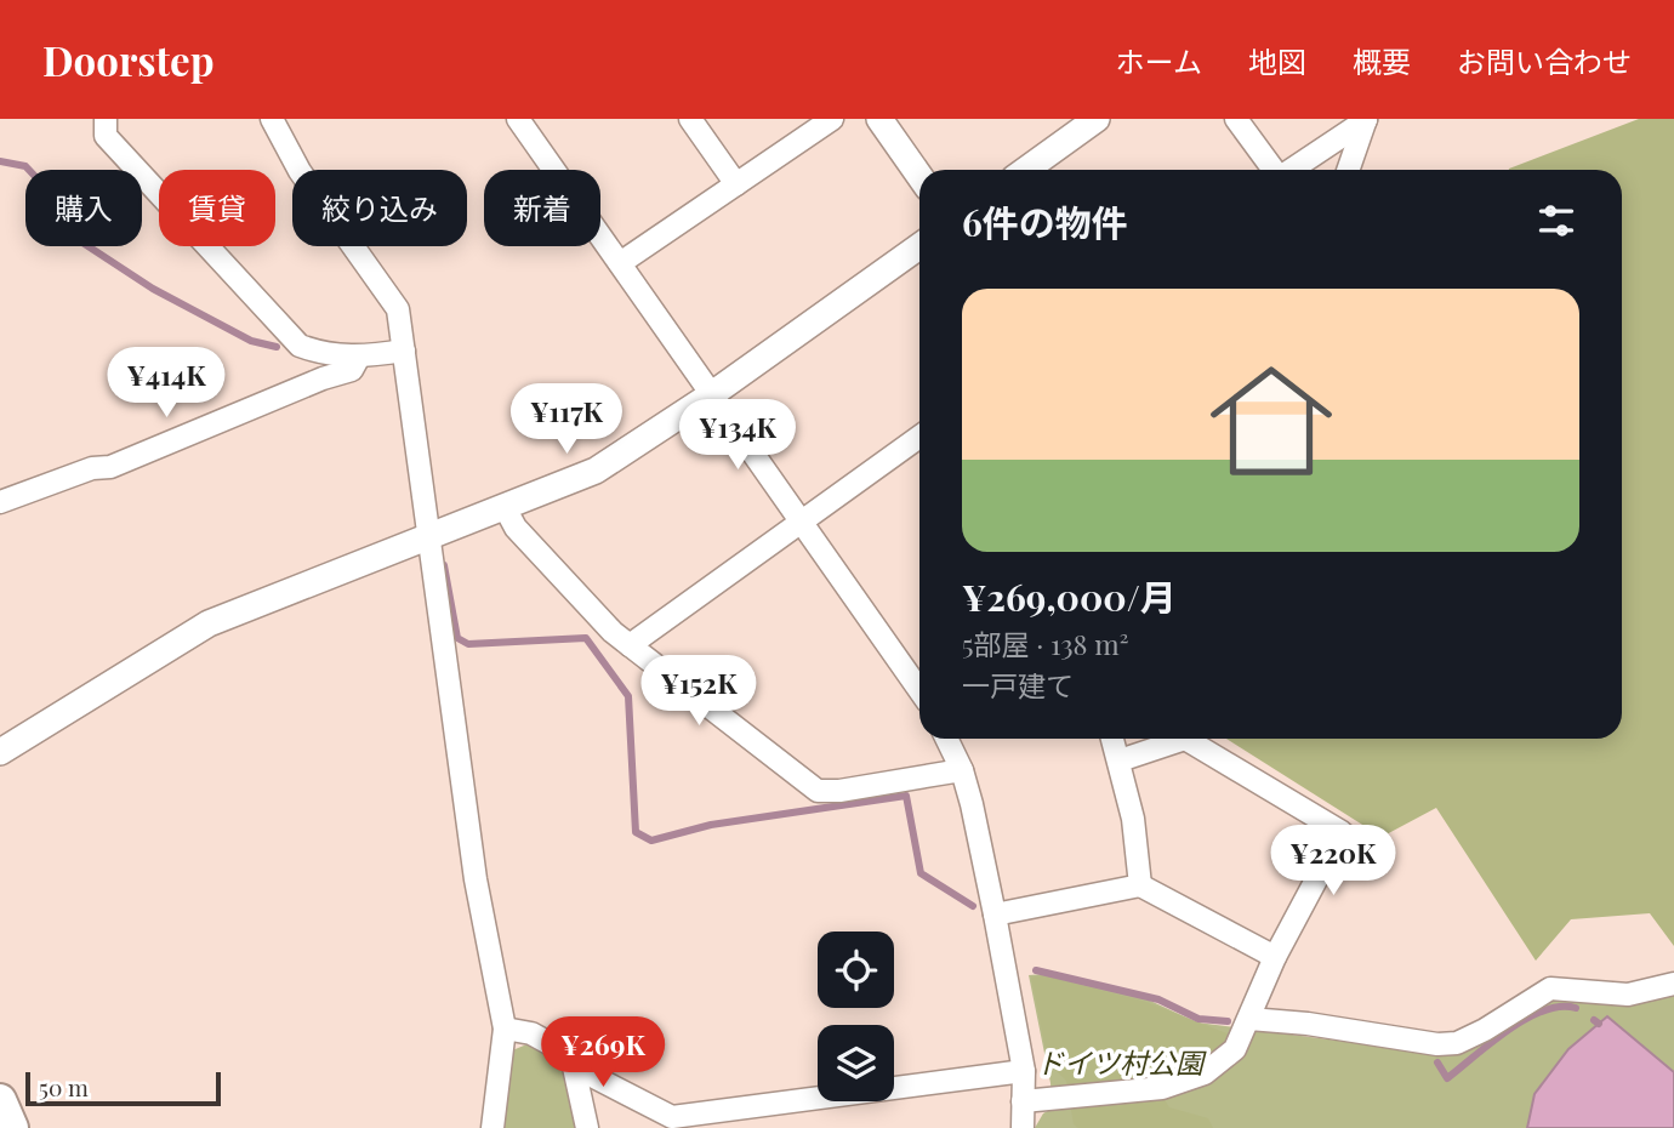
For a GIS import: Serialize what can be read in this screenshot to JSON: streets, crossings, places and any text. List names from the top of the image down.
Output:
{
  "parks": ["ドイツ村公園"],
  "scale_bar": "50 m",
  "page": {
    "header": "Doorstep",
    "nav": [
      "ホーム",
      "地図",
      "概要",
      "お問い合わせ"
    ],
    "chip": [
      "購入",
      "賃貸",
      "絞り込み",
      "新着"
    ],
    "heading": "6件の物件",
    "list": [
      {
        "name": "¥269,000/月",
        "note": "5部屋 · 138 m² · 一戸建て"
      }
    ],
    "price": [
      "¥414K",
      "¥117K",
      "¥134K",
      "¥152K",
      "¥220K",
      "¥269K"
    ],
    "scale": "50 m"
  }
}
